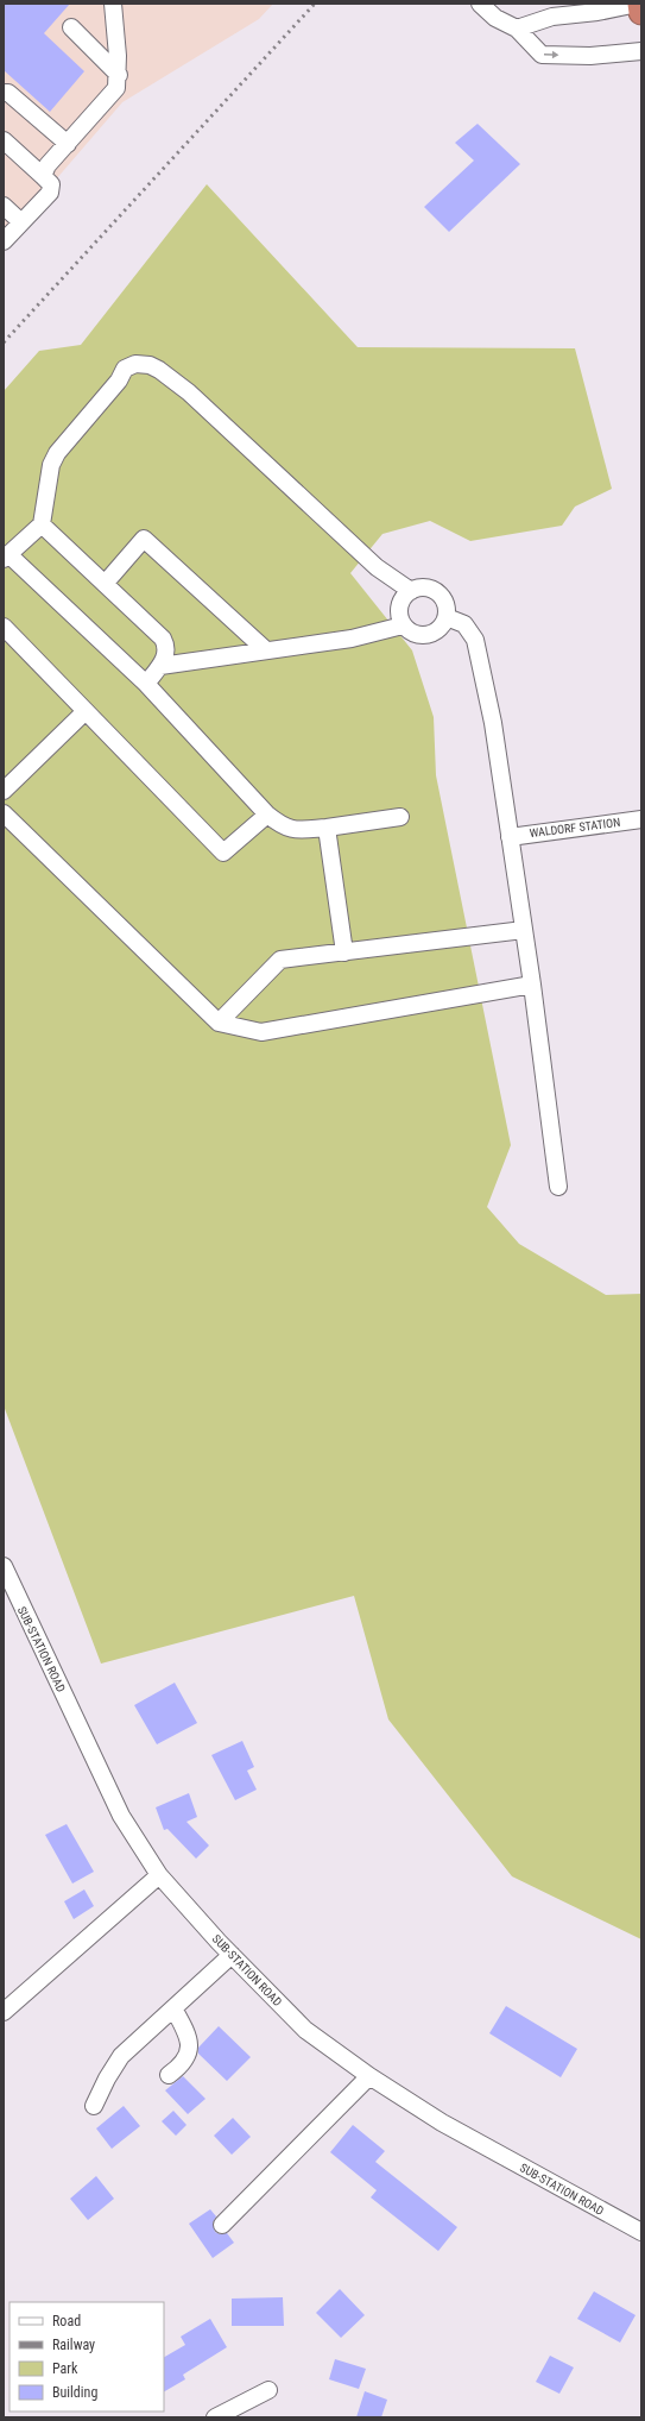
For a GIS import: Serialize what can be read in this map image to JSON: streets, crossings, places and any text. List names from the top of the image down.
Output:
{
  "streets": {
    "street": ["WALDORF STATION", "SUB-STATION ROAD"]
  },
  "legend": [
    "Road",
    "Railway",
    "Park",
    "Building"
  ]
}
